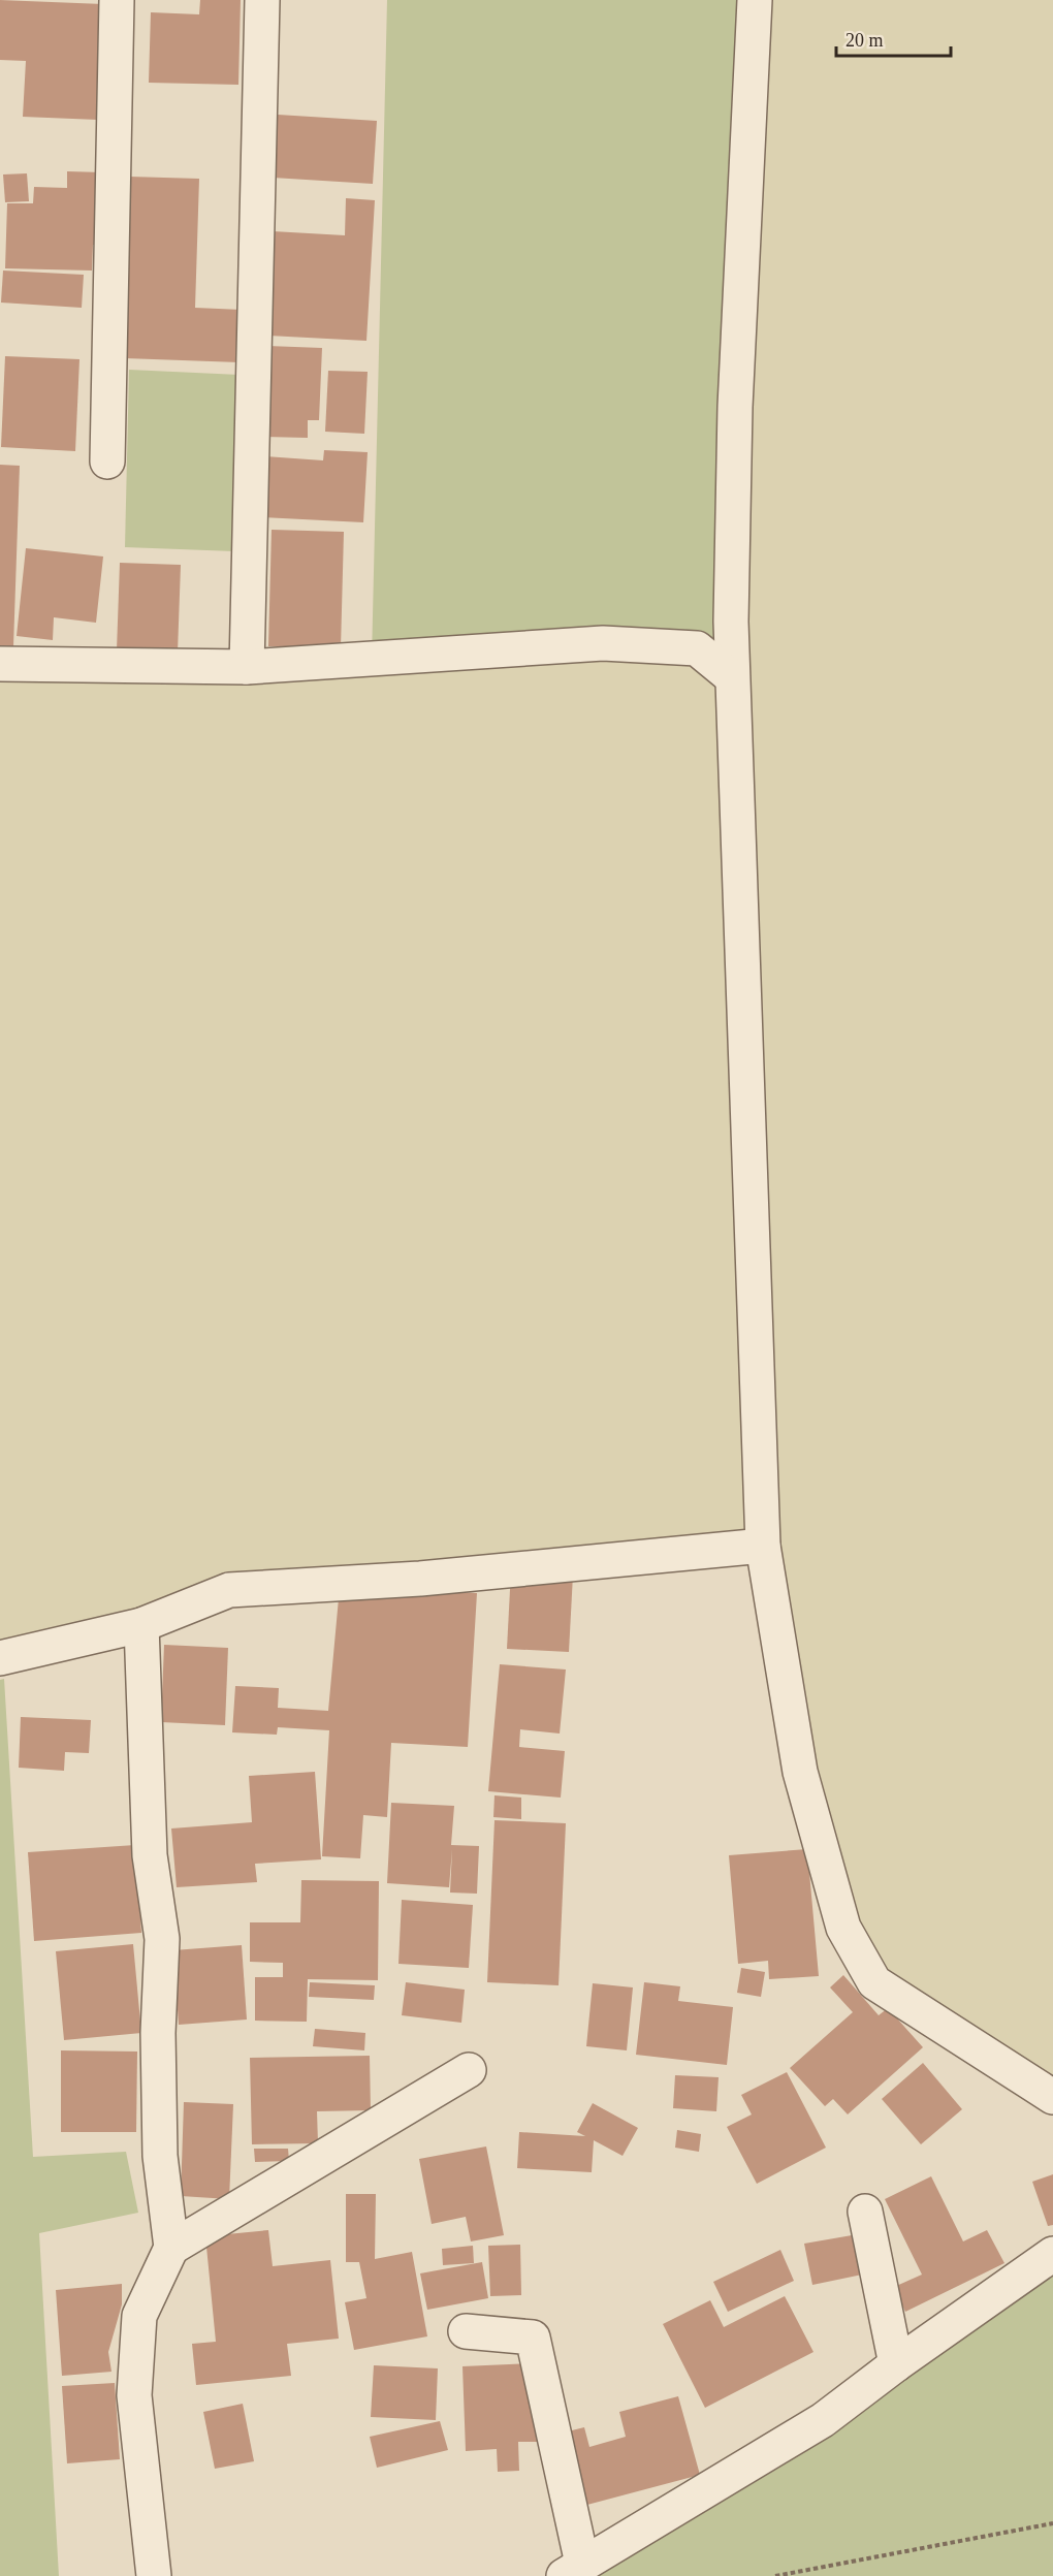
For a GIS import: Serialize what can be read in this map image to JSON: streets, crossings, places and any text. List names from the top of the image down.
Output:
{
  "scale_bar": "20 m"
}
